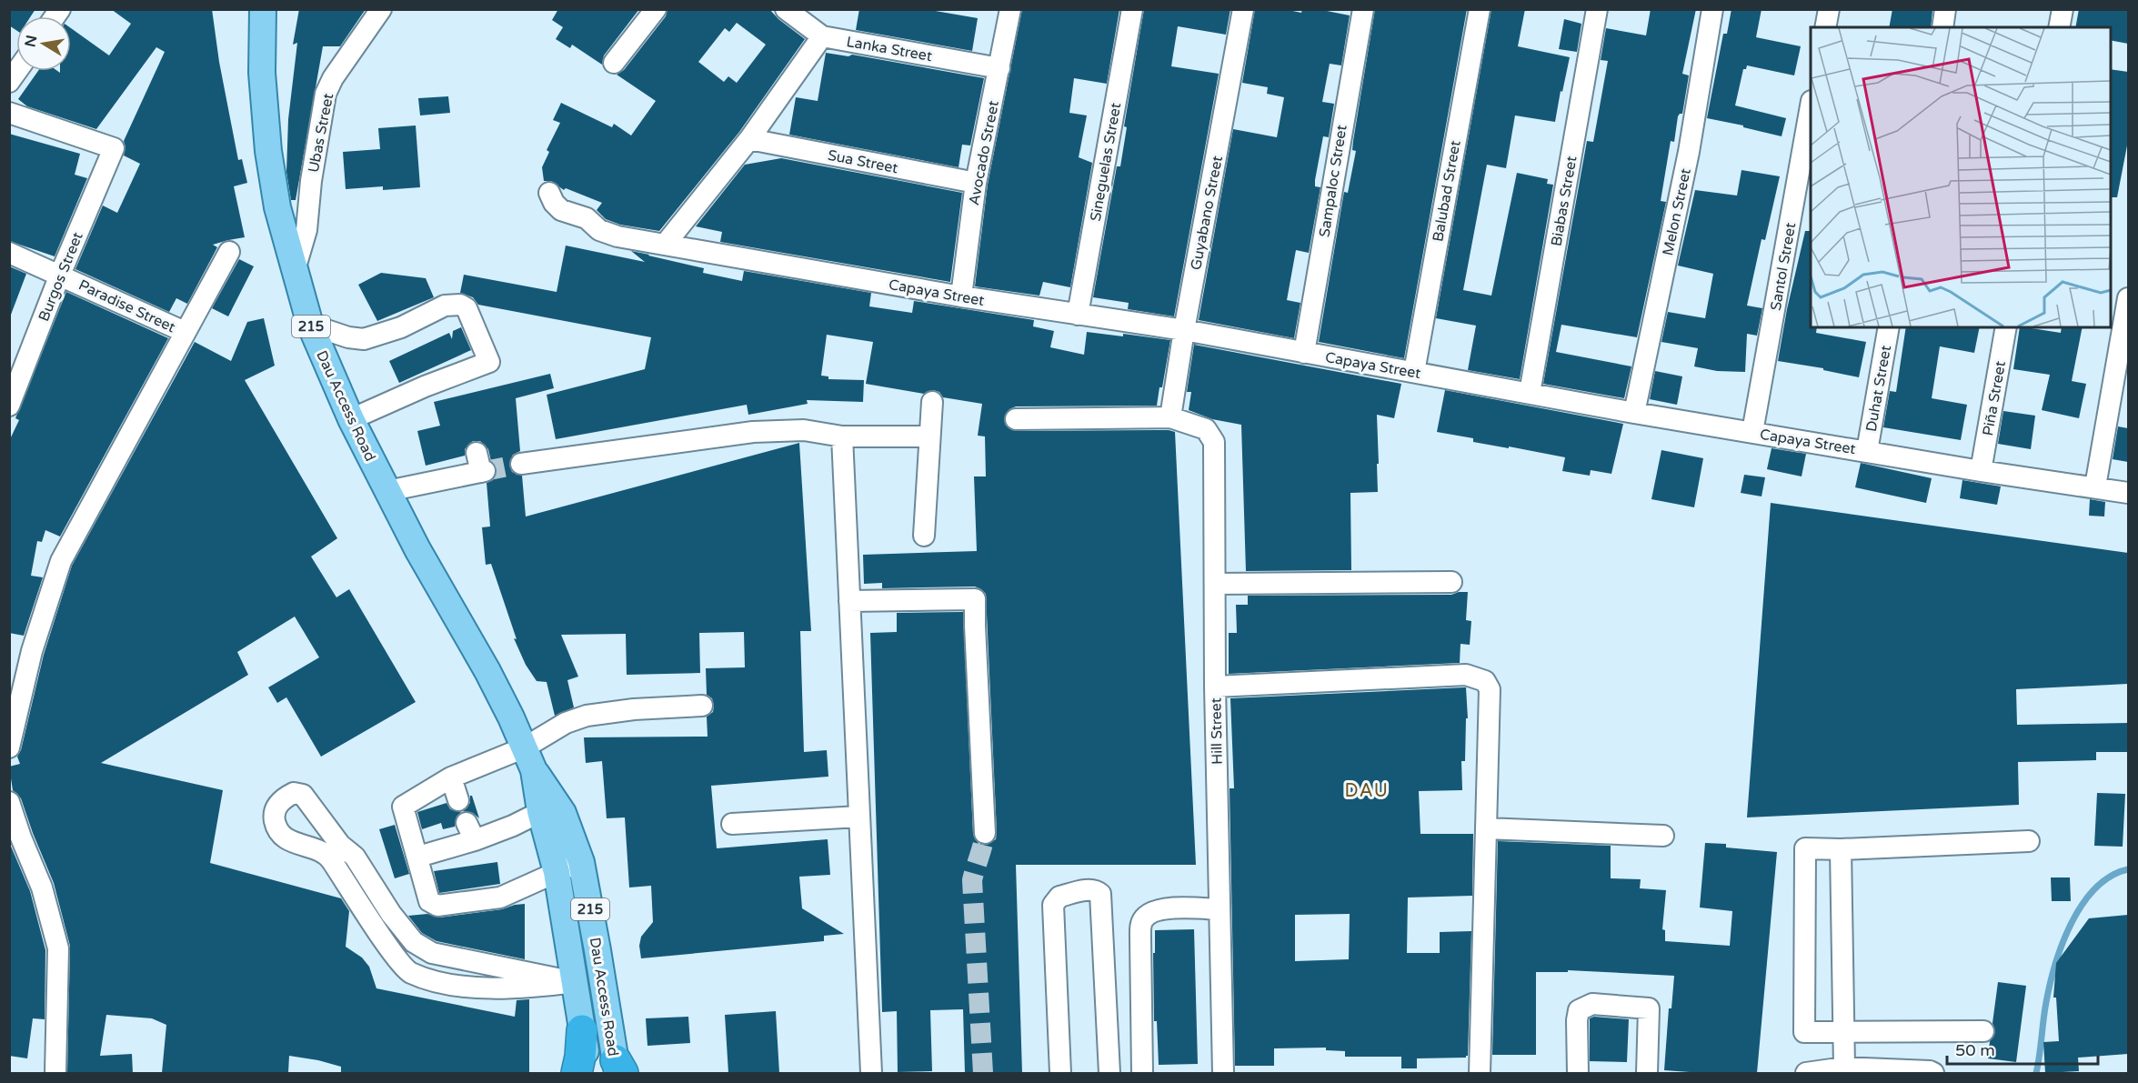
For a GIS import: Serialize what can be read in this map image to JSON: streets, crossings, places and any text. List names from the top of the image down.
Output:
{
  "streets": {
    "main road": ["215", "Dau Access Road"],
    "street": [
      "Lanka Street",
      "Ubas Street",
      "Avocado Street",
      "Sua Street",
      "Sineguelas Street",
      "Sampaloc Street",
      "Balubad Street",
      "Biabas Street",
      "Melon Street",
      "Guyabano Street",
      "Santol Street",
      "Burgos Street",
      "Capaya Street",
      "Paradise Street",
      "Duhat Street",
      "Piña Street",
      "Hill Street"
    ]
  },
  "crossings": [
    ["Lanka Street", "Avocado Street"],
    ["Ubas Street", "Dau Access Road"],
    ["Avocado Street", "Sua Street"],
    ["Avocado Street", "Capaya Street"],
    ["Sineguelas Street", "Capaya Street"],
    ["Sampaloc Street", "Capaya Street"],
    ["Balubad Street", "Capaya Street"],
    ["Biabas Street", "Capaya Street"],
    ["Melon Street", "Capaya Street"],
    ["Guyabano Street", "Capaya Street"],
    ["Guyabano Street", "Hill Street"],
    ["Santol Street", "Capaya Street"],
    ["Burgos Street", "Paradise Street"],
    ["Capaya Street", "Duhat Street"],
    ["Capaya Street", "Piña Street"]
  ],
  "districts": ["DAU"],
  "scale_bar": "50 m",
  "north": "left"
}
